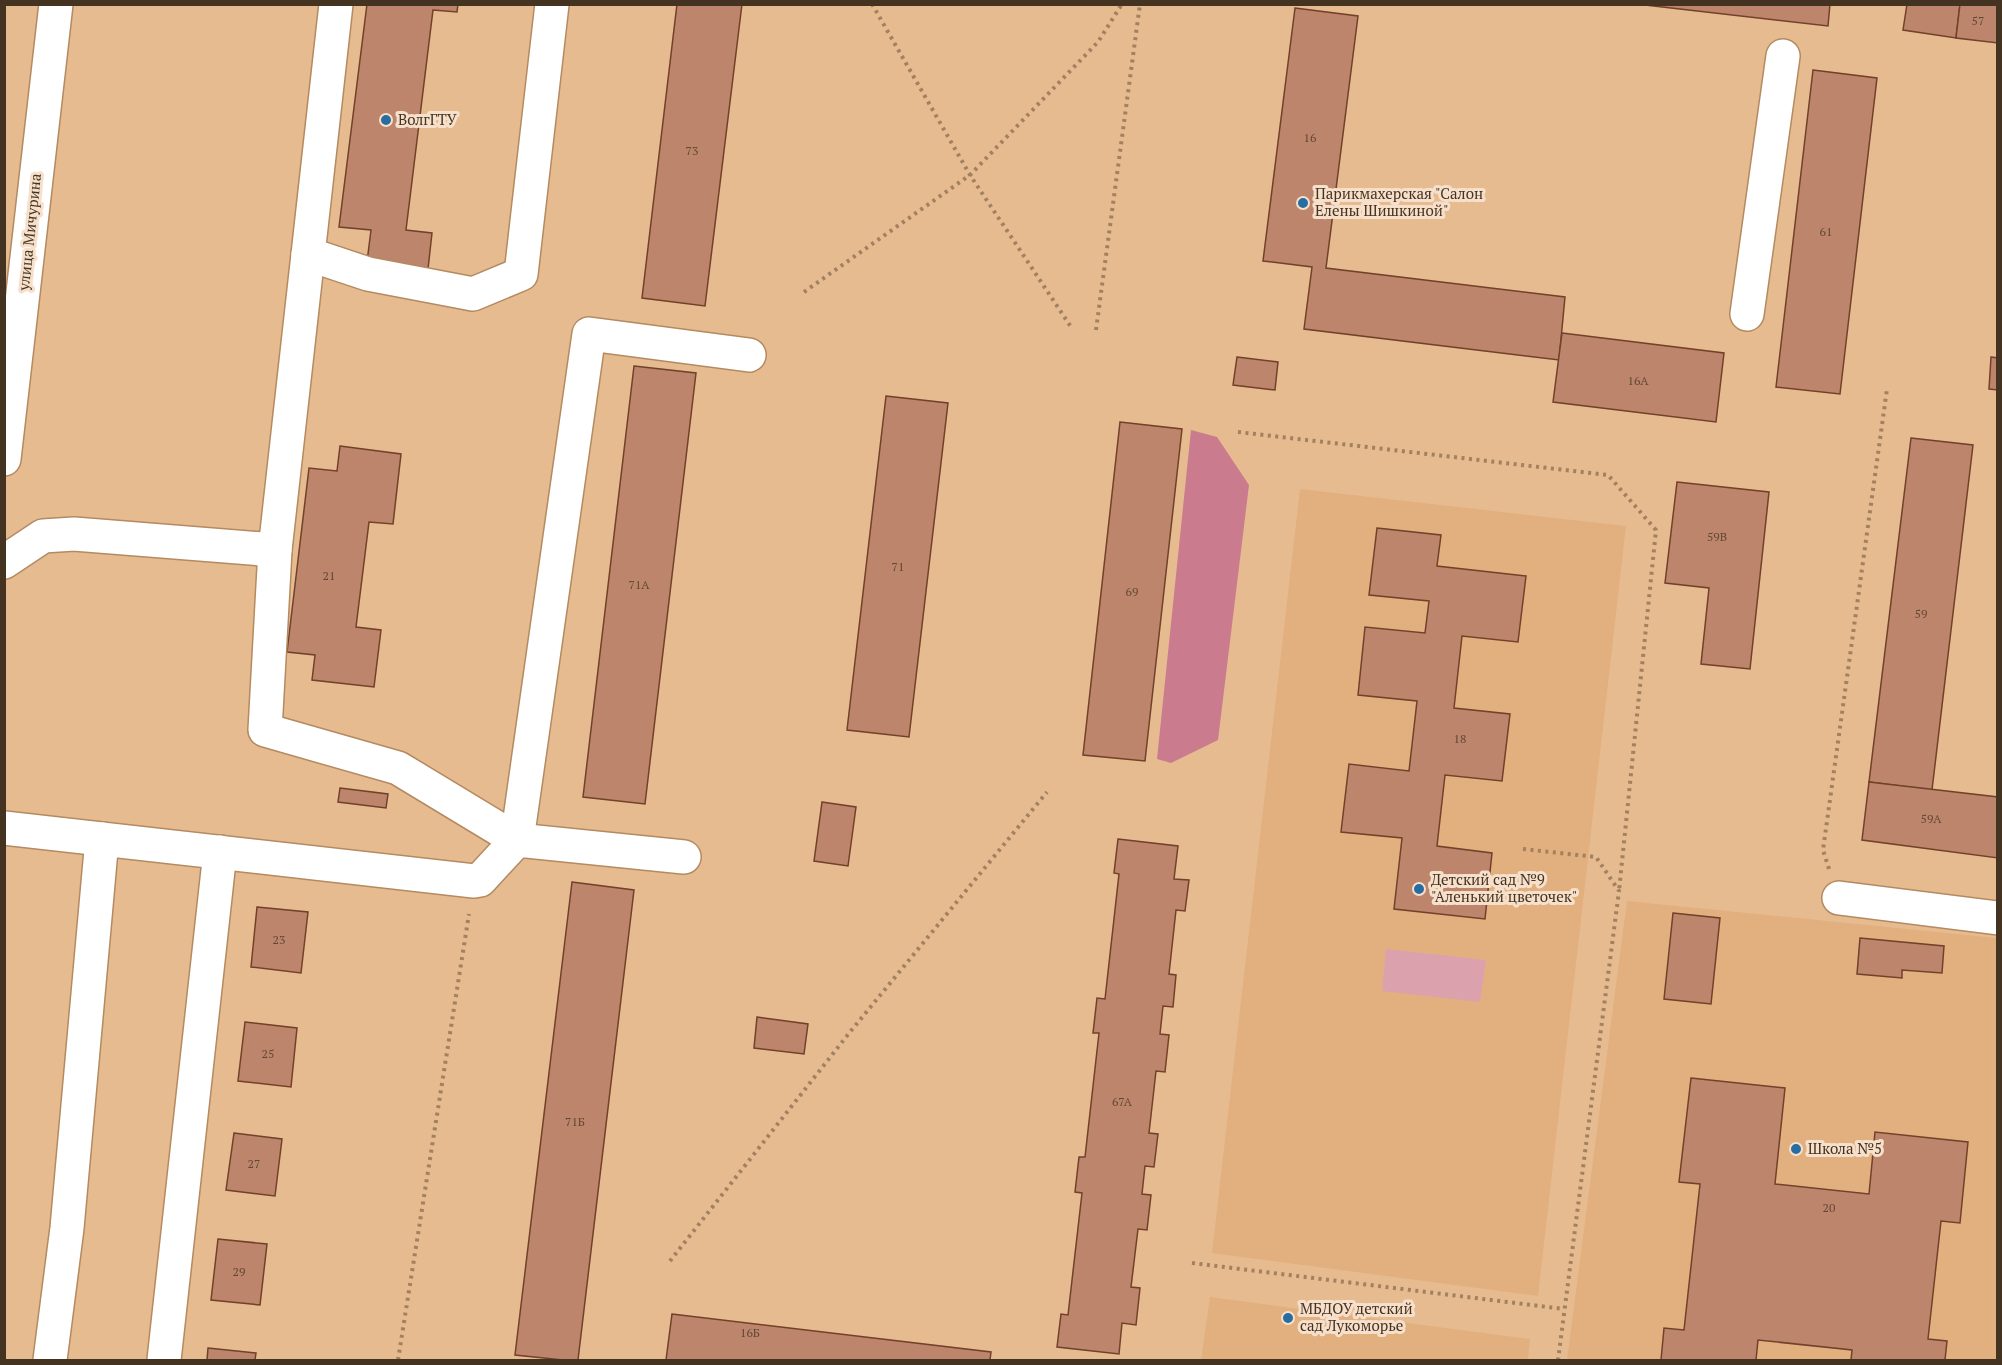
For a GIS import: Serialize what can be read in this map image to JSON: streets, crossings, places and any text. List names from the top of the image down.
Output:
{
  "streets": {
    "street": ["улица Мичурина"]
  },
  "places": [
    "ВолгГТУ",
    "Парикмахерская \"Салон Елены Шишкиной\"",
    "Детский сад №9 \"Аленький цветочек\"",
    "Школа №5",
    "МБДОУ детский сад Лукоморье"
  ],
  "house_numbers": [
    "57",
    "16",
    "73",
    "61",
    "16А",
    "59В",
    "71",
    "21",
    "71А",
    "69",
    "59",
    "18",
    "59А",
    "23",
    "25",
    "67А",
    "71Б",
    "27",
    "20",
    "29",
    "16Б"
  ]
}
